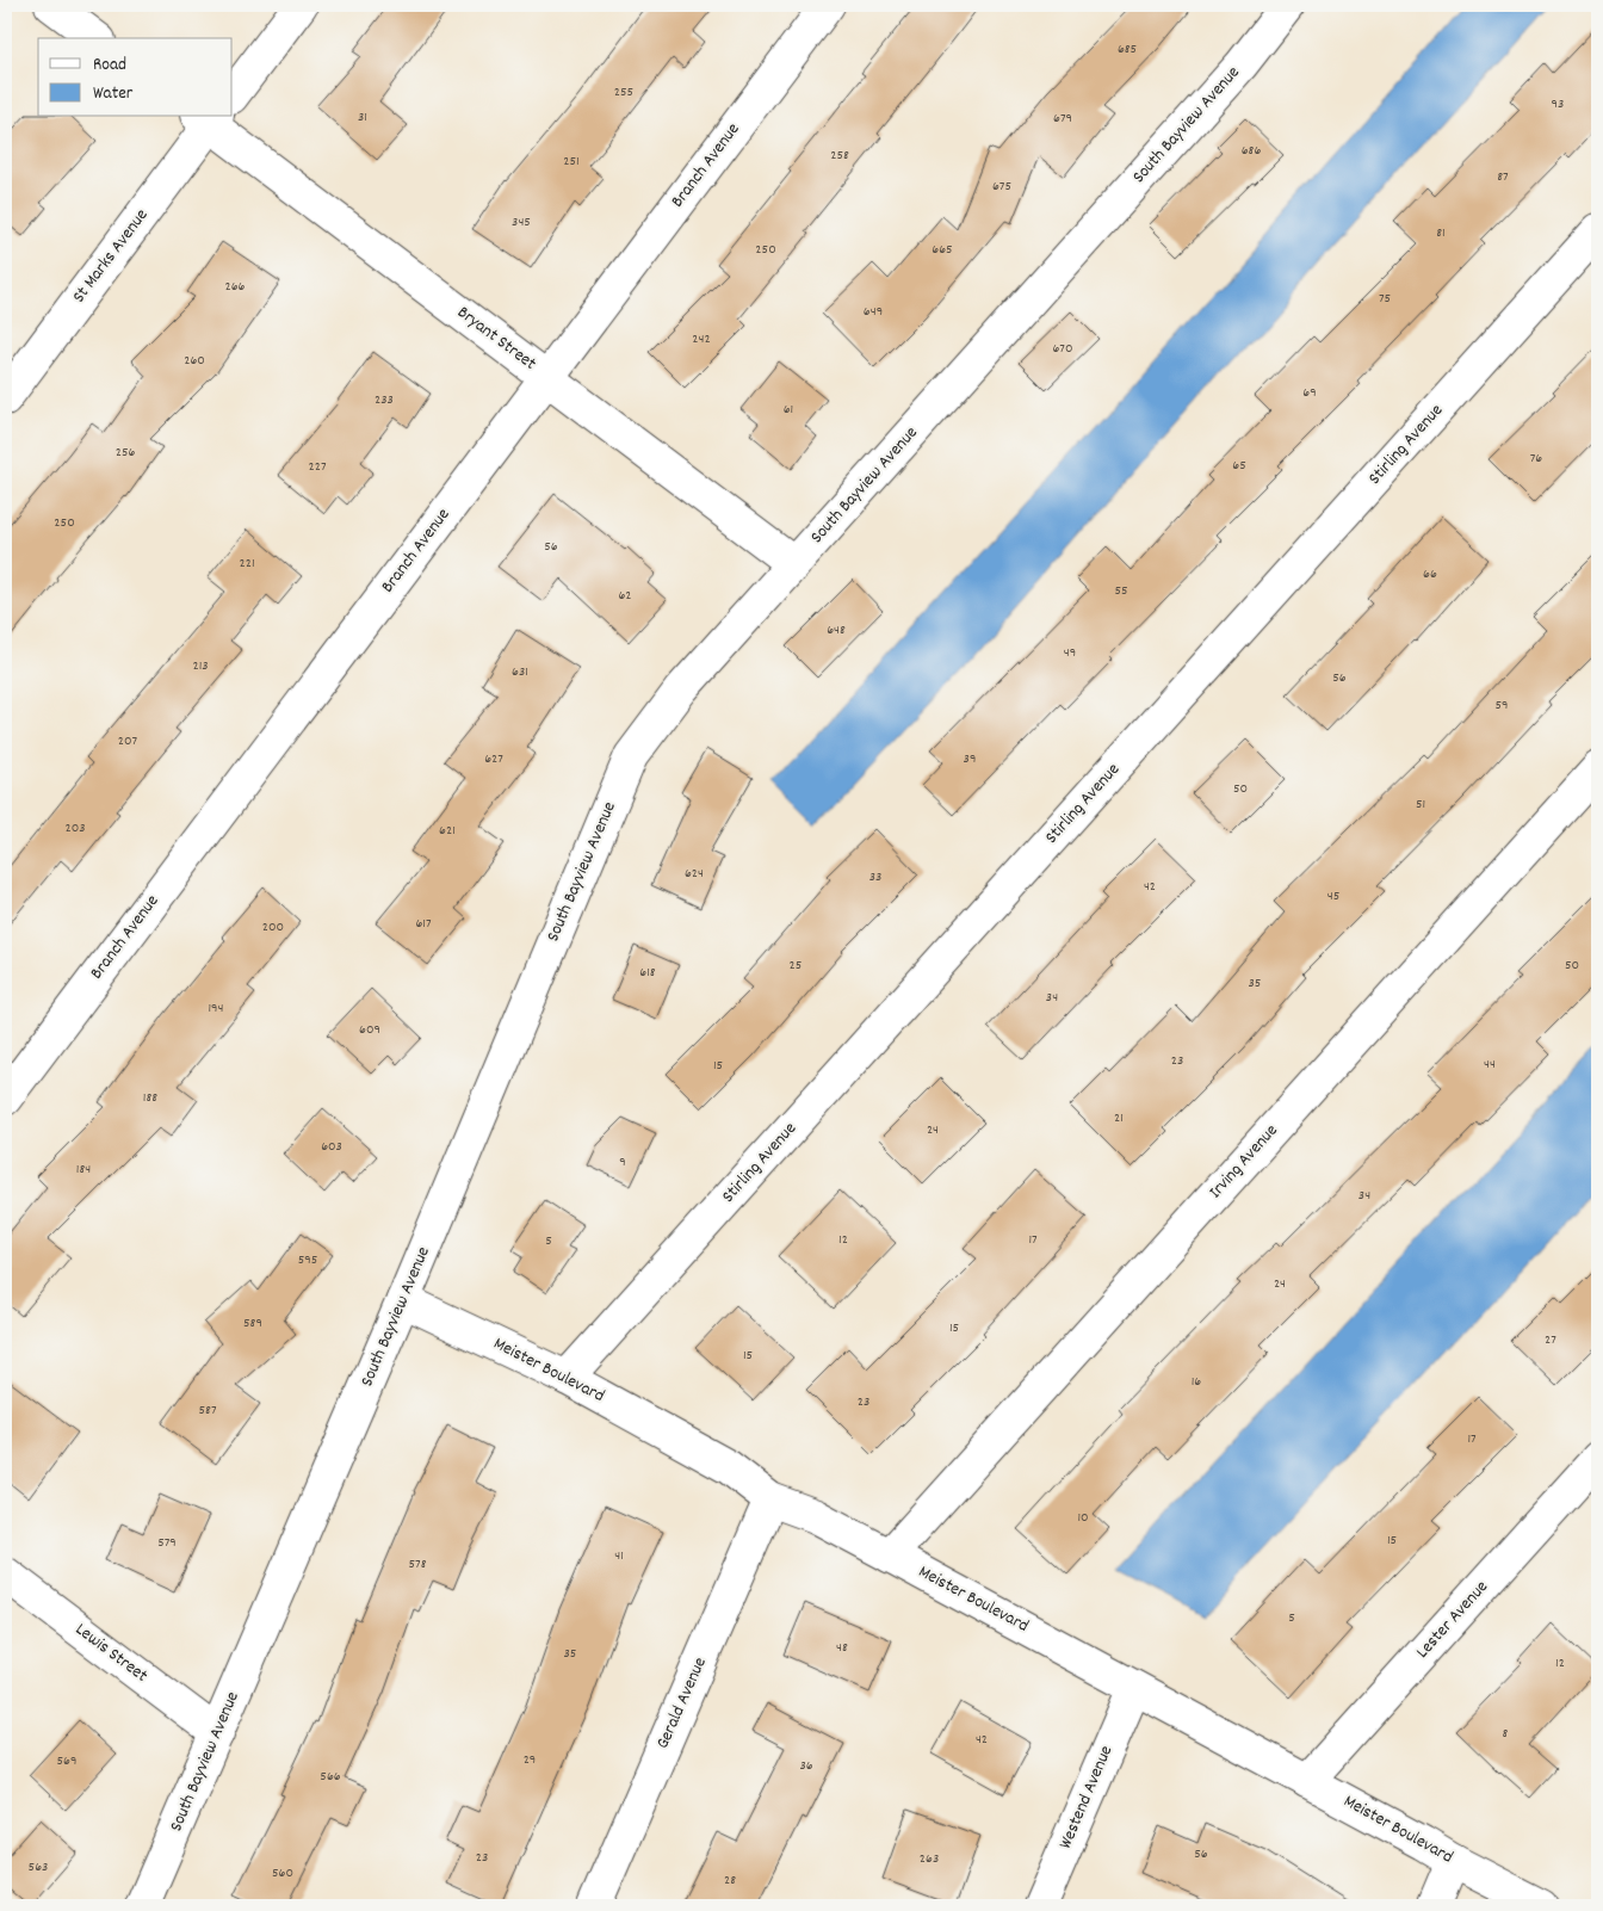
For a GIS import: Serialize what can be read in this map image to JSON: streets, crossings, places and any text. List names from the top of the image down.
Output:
{
  "streets": {
    "street": [
      "South Bayview Avenue",
      "Branch Avenue",
      "St Marks Avenue",
      "Bryant Street",
      "Stirling Avenue",
      "Irving Avenue",
      "Meister Boulevard",
      "Lester Avenue",
      "Lewis Street",
      "Gerald Avenue",
      "Westend Avenue"
    ]
  },
  "crossings": [
    ["South Bayview Avenue", "Bryant Street"],
    ["South Bayview Avenue", "Meister Boulevard"],
    ["South Bayview Avenue", "Lewis Street"],
    ["Branch Avenue", "Bryant Street"],
    ["St Marks Avenue", "Bryant Street"],
    ["Stirling Avenue", "Meister Boulevard"],
    ["Irving Avenue", "Meister Boulevard"],
    ["Meister Boulevard", "Lester Avenue"],
    ["Meister Boulevard", "Gerald Avenue"],
    ["Meister Boulevard", "Westend Avenue"]
  ],
  "house_numbers": [
    "685",
    "255",
    "93",
    "31",
    "679",
    "686",
    "258",
    "251",
    "87",
    "675",
    "345",
    "81",
    "250",
    "665",
    "266",
    "75",
    "649",
    "242",
    "670",
    "260",
    "69",
    "233",
    "61",
    "256",
    "76",
    "65",
    "227",
    "250",
    "56",
    "221",
    "66",
    "55",
    "62",
    "648",
    "49",
    "213",
    "631",
    "56",
    "59",
    "207",
    "627",
    "39",
    "50",
    "51",
    "203",
    "621",
    "624",
    "33",
    "42",
    "45",
    "617",
    "200",
    "25",
    "50",
    "618",
    "35",
    "34",
    "194",
    "609",
    "23",
    "44",
    "15",
    "188",
    "21",
    "24",
    "603",
    "9",
    "184",
    "34",
    "12",
    "17",
    "5",
    "595",
    "24",
    "589",
    "15",
    "27",
    "15",
    "16",
    "23",
    "587",
    "17",
    "10",
    "15",
    "579",
    "41",
    "578",
    "5",
    "48",
    "35",
    "12",
    "8",
    "42",
    "29",
    "569",
    "36",
    "566",
    "56",
    "23",
    "263",
    "563",
    "560",
    "28"
  ],
  "legend": ["Road", "Water"]
}
